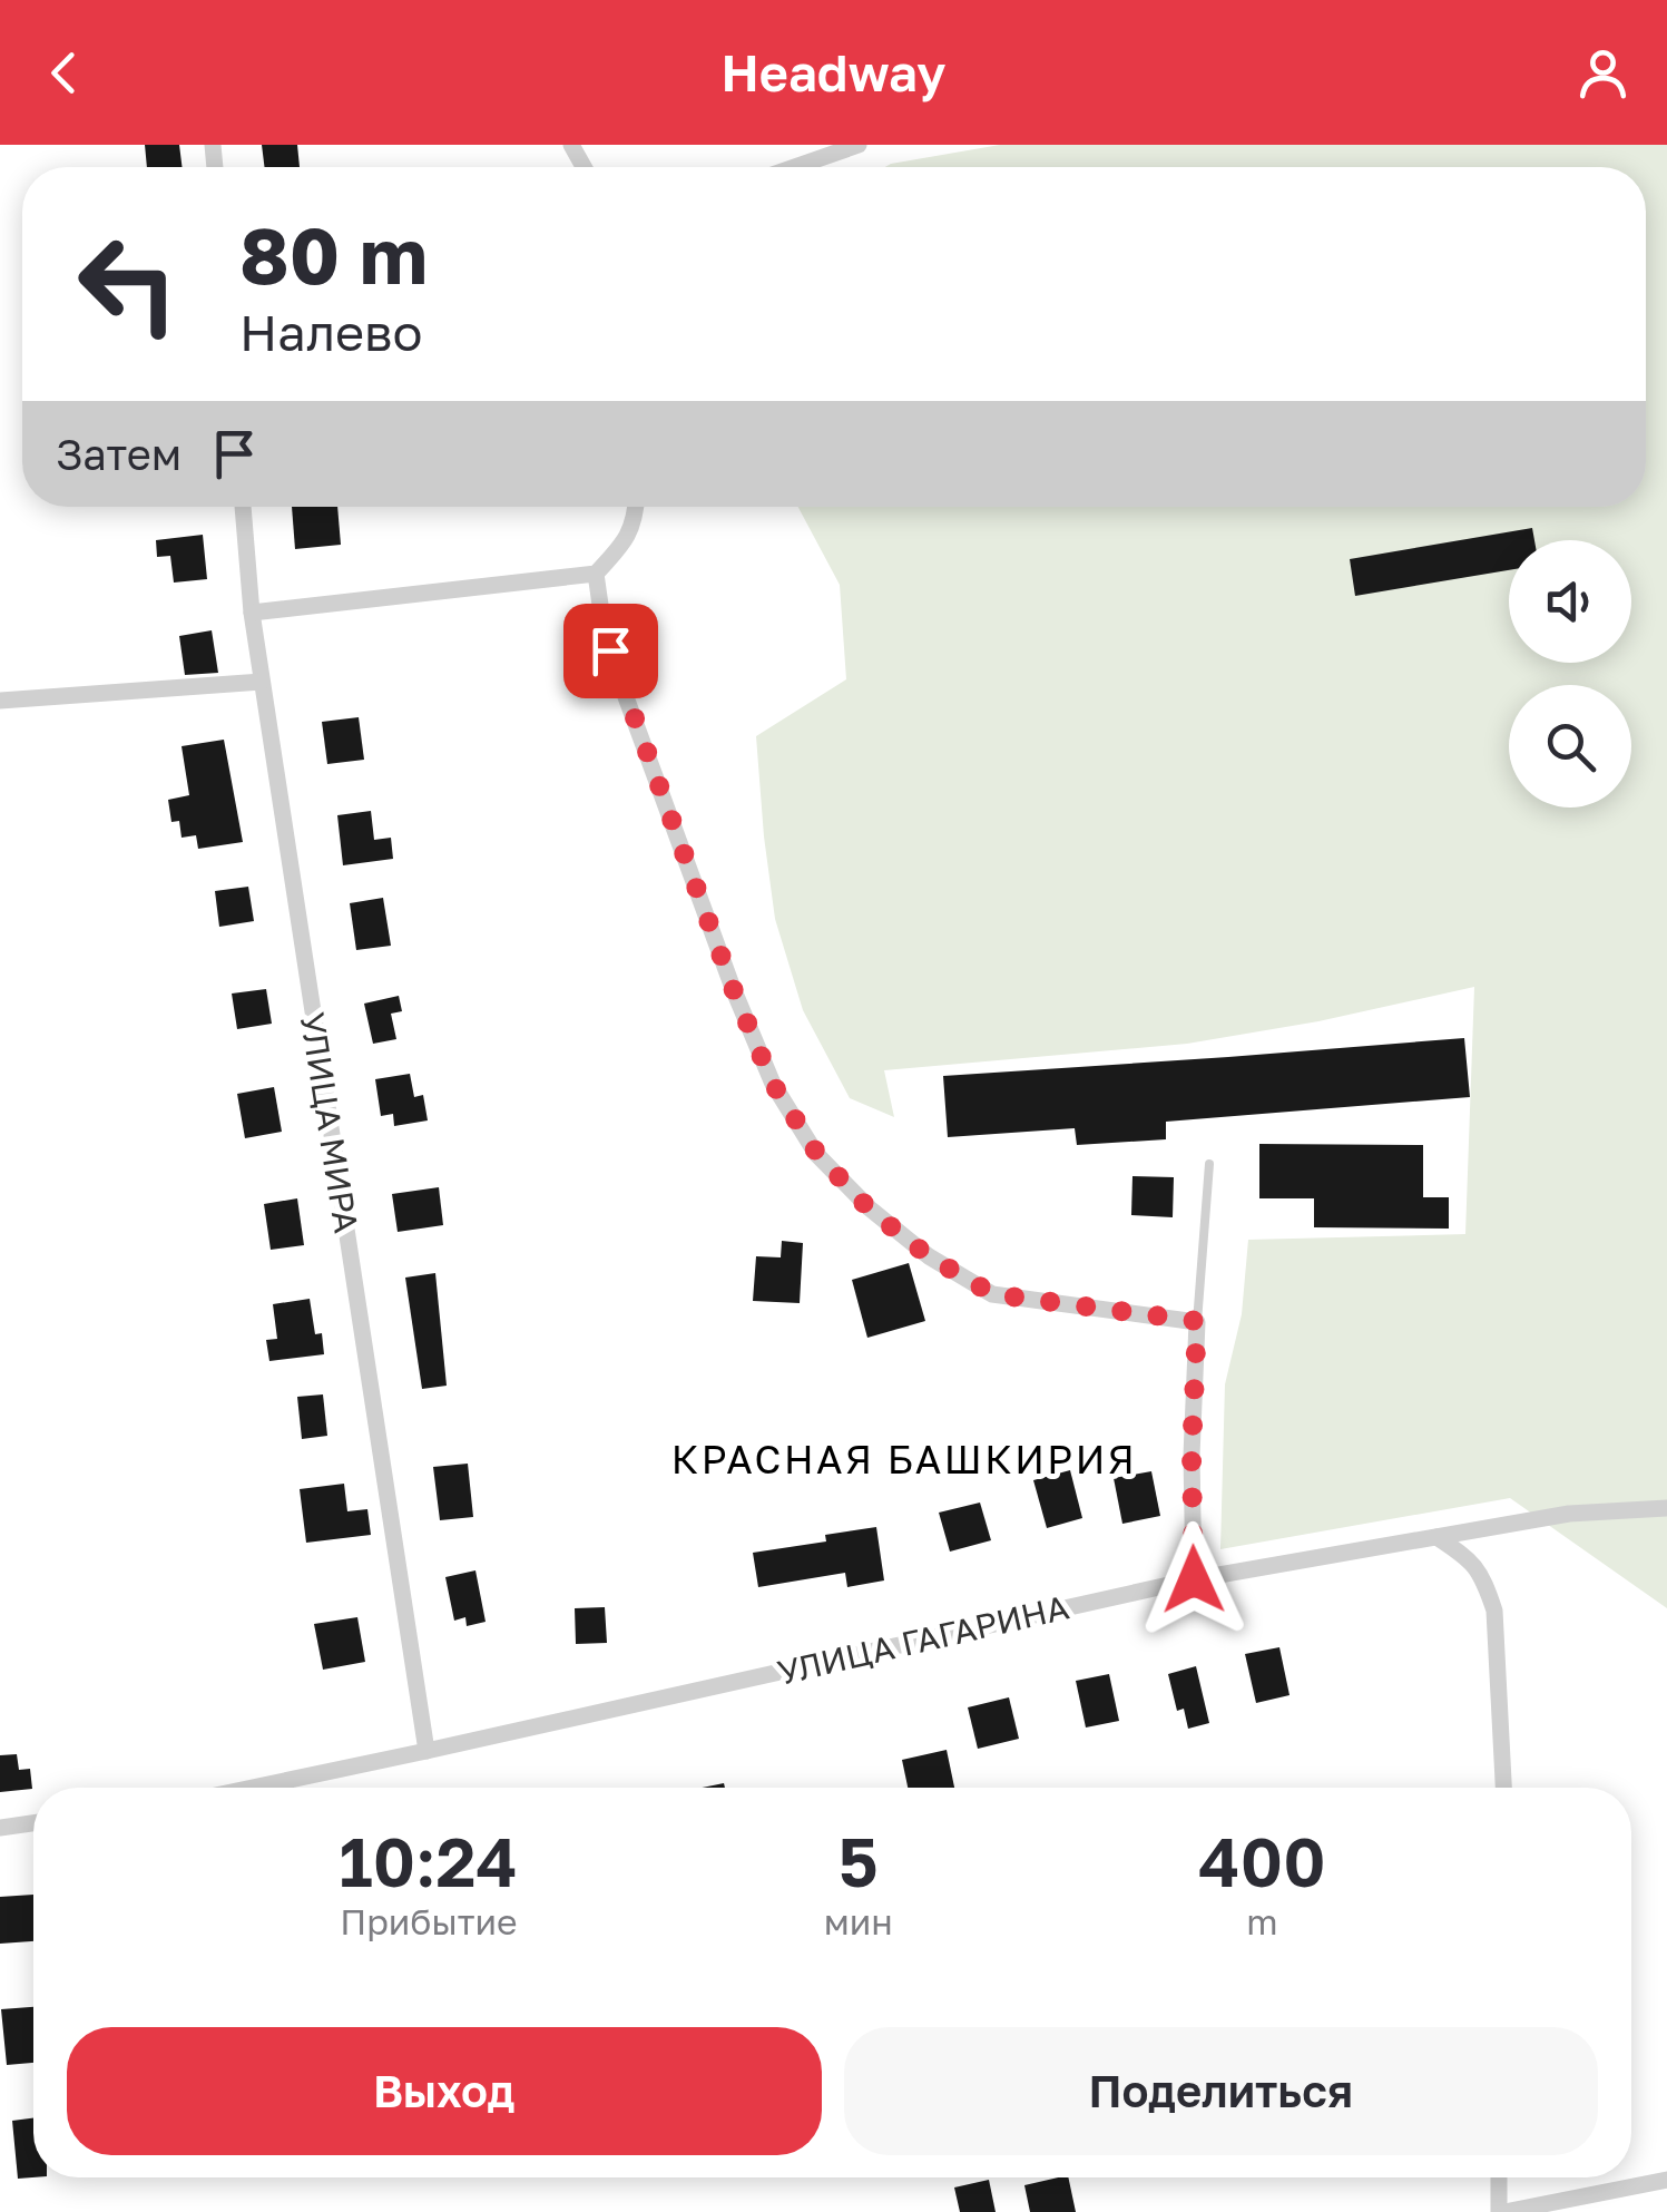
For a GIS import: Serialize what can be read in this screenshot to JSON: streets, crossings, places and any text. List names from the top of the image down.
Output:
{
  "streets": {
    "street": ["УЛИЦА МИРА", "УЛИЦА ГАГАРИНА"]
  },
  "crossings": [
    ["УЛИЦА МИРА", "УЛИЦА ГАГАРИНА"]
  ],
  "districts": ["КРАСНАЯ БАШКИРИЯ"],
  "page": {
    "header": "Headway",
    "turn": ["80 m", "Налево"],
    "then": "Затем",
    "eta": [
      "10:24",
      "Прибытие",
      "5",
      "мин",
      "400",
      "m"
    ],
    "buttons": ["Выход", "Поделиться"]
  }
}
